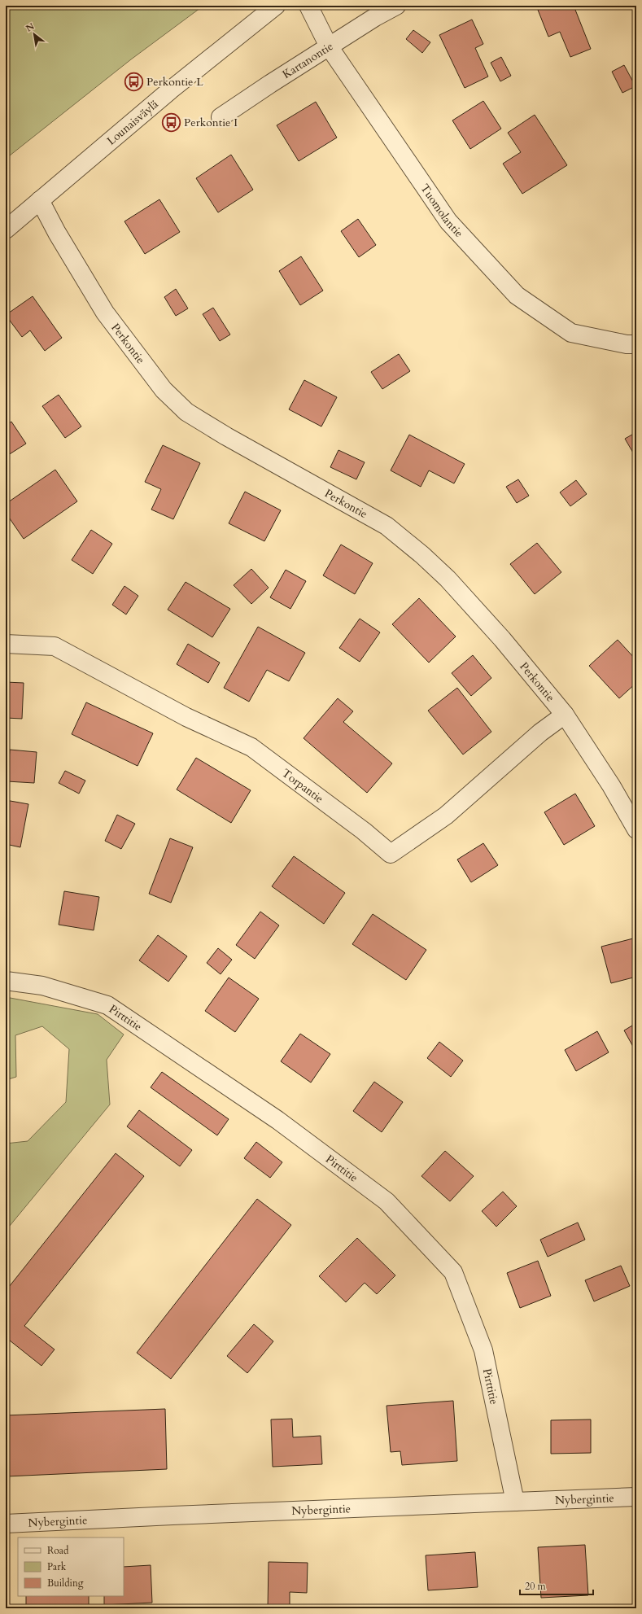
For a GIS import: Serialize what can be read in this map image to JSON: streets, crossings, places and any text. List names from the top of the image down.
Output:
{
  "streets": {
    "street": [
      "Kartanontie",
      "Lounaisväylä",
      "Tuomolantie",
      "Perkontie",
      "Torpantie",
      "Pirttitie",
      "Nybergintie"
    ]
  },
  "crossings": [
    ["Kartanontie", "Tuomolantie"],
    ["Lounaisväylä", "Perkontie"],
    ["Perkontie", "Torpantie"],
    ["Pirttitie", "Nybergintie"]
  ],
  "places": {
    "bus stop": ["Perkontie L", "Perkontie I"]
  },
  "legend": ["Road", "Park", "Building"],
  "scale_bar": "20 m",
  "north": "top left"
}
